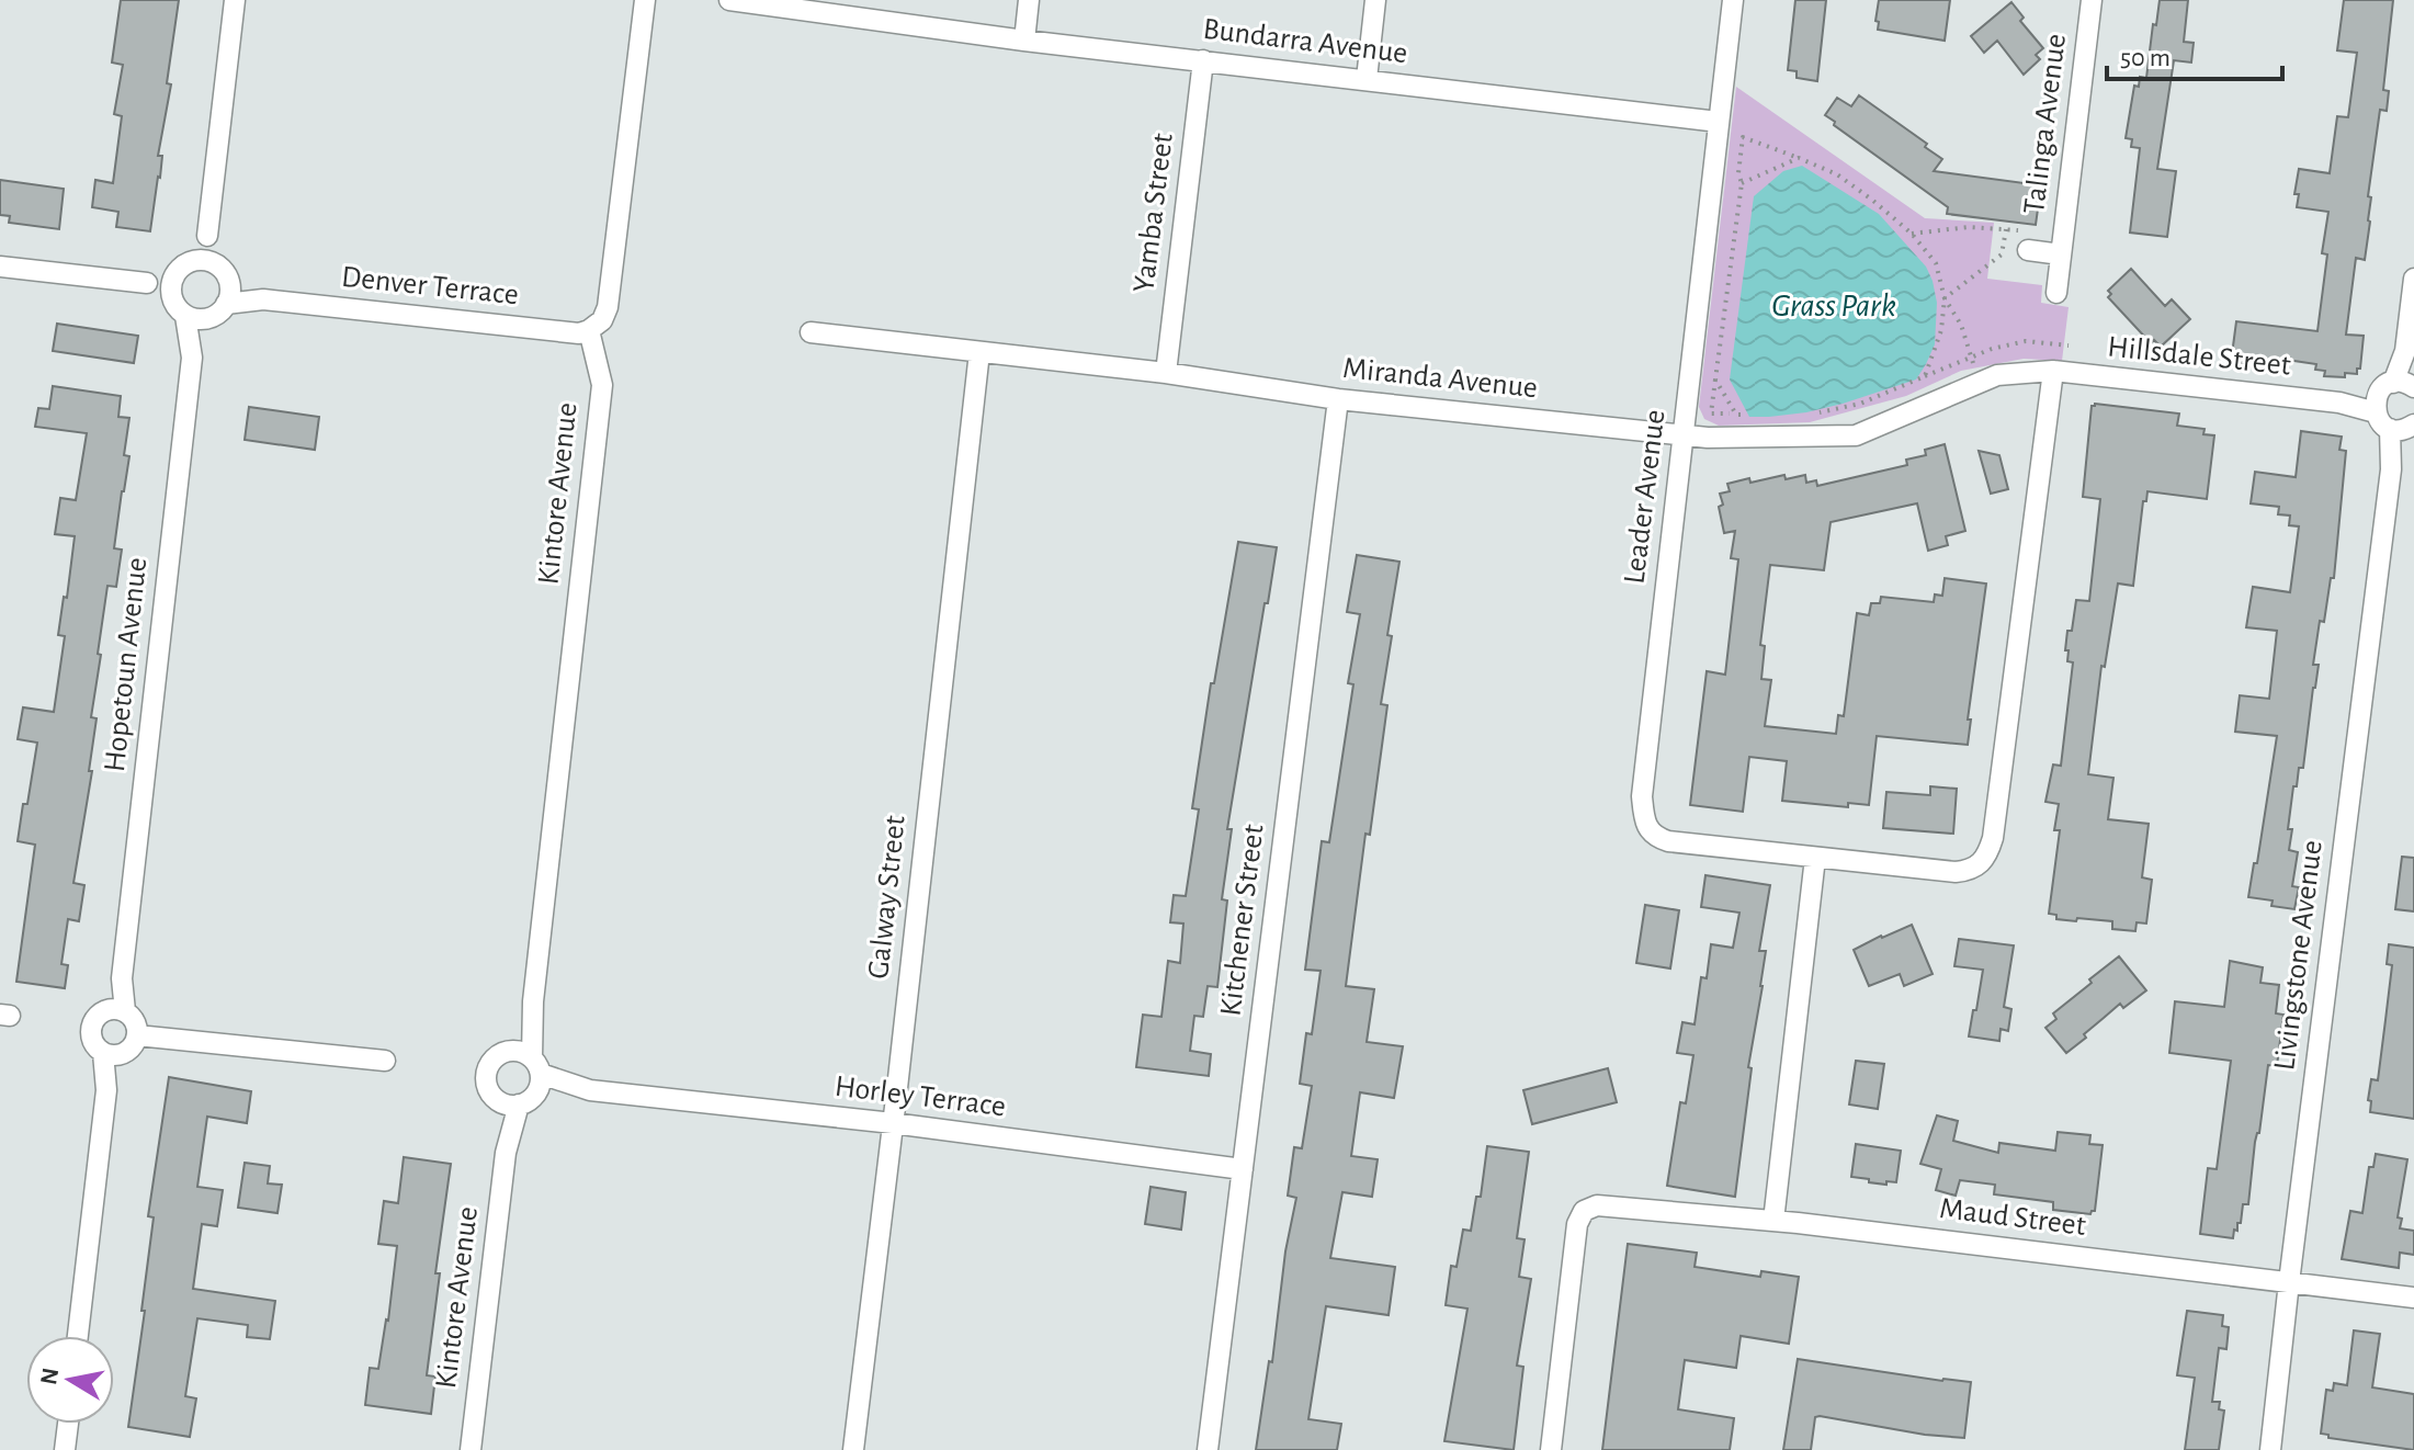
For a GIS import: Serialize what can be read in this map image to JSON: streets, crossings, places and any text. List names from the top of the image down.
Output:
{
  "streets": {
    "street": [
      "Bundarra Avenue",
      "Talinga Avenue",
      "Yamba Street",
      "Denver Terrace",
      "Hillsdale Street",
      "Miranda Avenue",
      "Kintore Avenue",
      "Leader Avenue",
      "Hopetoun Avenue",
      "Galway Street",
      "Kitchener Street",
      "Livingstone Avenue",
      "Horley Terrace",
      "Maud Street"
    ]
  },
  "crossings": [
    ["Bundarra Avenue", "Yamba Street"],
    ["Bundarra Avenue", "Leader Avenue"],
    ["Yamba Street", "Miranda Avenue"],
    ["Denver Terrace", "Kintore Avenue"],
    ["Denver Terrace", "Hopetoun Avenue"],
    ["Hillsdale Street", "Miranda Avenue"],
    ["Hillsdale Street", "Leader Avenue"],
    ["Miranda Avenue", "Leader Avenue"],
    ["Miranda Avenue", "Galway Street"],
    ["Miranda Avenue", "Kitchener Street"],
    ["Kintore Avenue", "Horley Terrace"],
    ["Galway Street", "Horley Terrace"],
    ["Kitchener Street", "Horley Terrace"],
    ["Livingstone Avenue", "Maud Street"]
  ],
  "water": ["Grass Park"],
  "scale_bar": "50 m",
  "north": "left"
}
